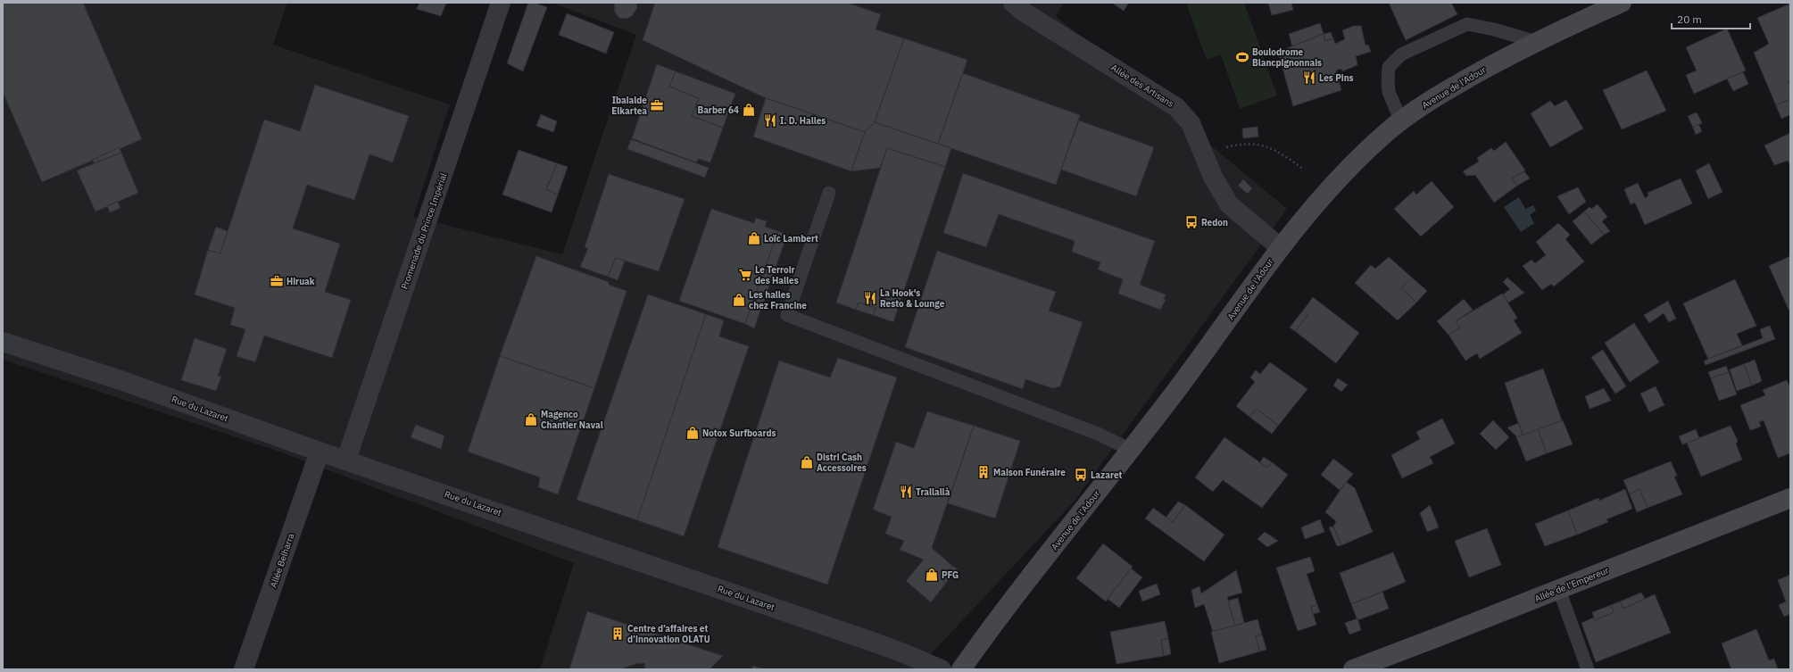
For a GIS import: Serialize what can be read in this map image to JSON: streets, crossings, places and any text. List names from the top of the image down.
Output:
{
  "streets": {
    "main road": ["Avenue de l'Adour", "Allée de l'Empereur"],
    "street": [
      "Allée des Artisans",
      "Promenade du Prince Impérial",
      "Rue du Lazaret",
      "Allée Belharra"
    ]
  },
  "crossings": [
    ["Allée des Artisans", "Avenue de l'Adour"],
    ["Promenade du Prince Impérial", "Rue du Lazaret"],
    ["Rue du Lazaret", "Allée Belharra"]
  ],
  "places": {
    "sports": ["Boulodrome Blancpignonnais"],
    "restaurant": [
      "Les Pins",
      "I. D. Halles",
      "La Hook's Resto & Lounge",
      "Trallallà"
    ],
    "office": ["Ibaialde Elkartea", "Hiruak"],
    "shop": [
      "Barber 64",
      "Loïc Lambert",
      "Les halles chez Francine",
      "Magenco Chantier Naval",
      "Notox Surfboards",
      "Distri Cash Accessoires",
      "PFG"
    ],
    "bus stop": ["Redon", "Lazaret"],
    "supermarket": ["Le Terroir des Halles"],
    "building": ["Maison Funéraire", "Centre d’affaires et d’innovation OLATU"]
  },
  "scale_bar": "20 m"
}
